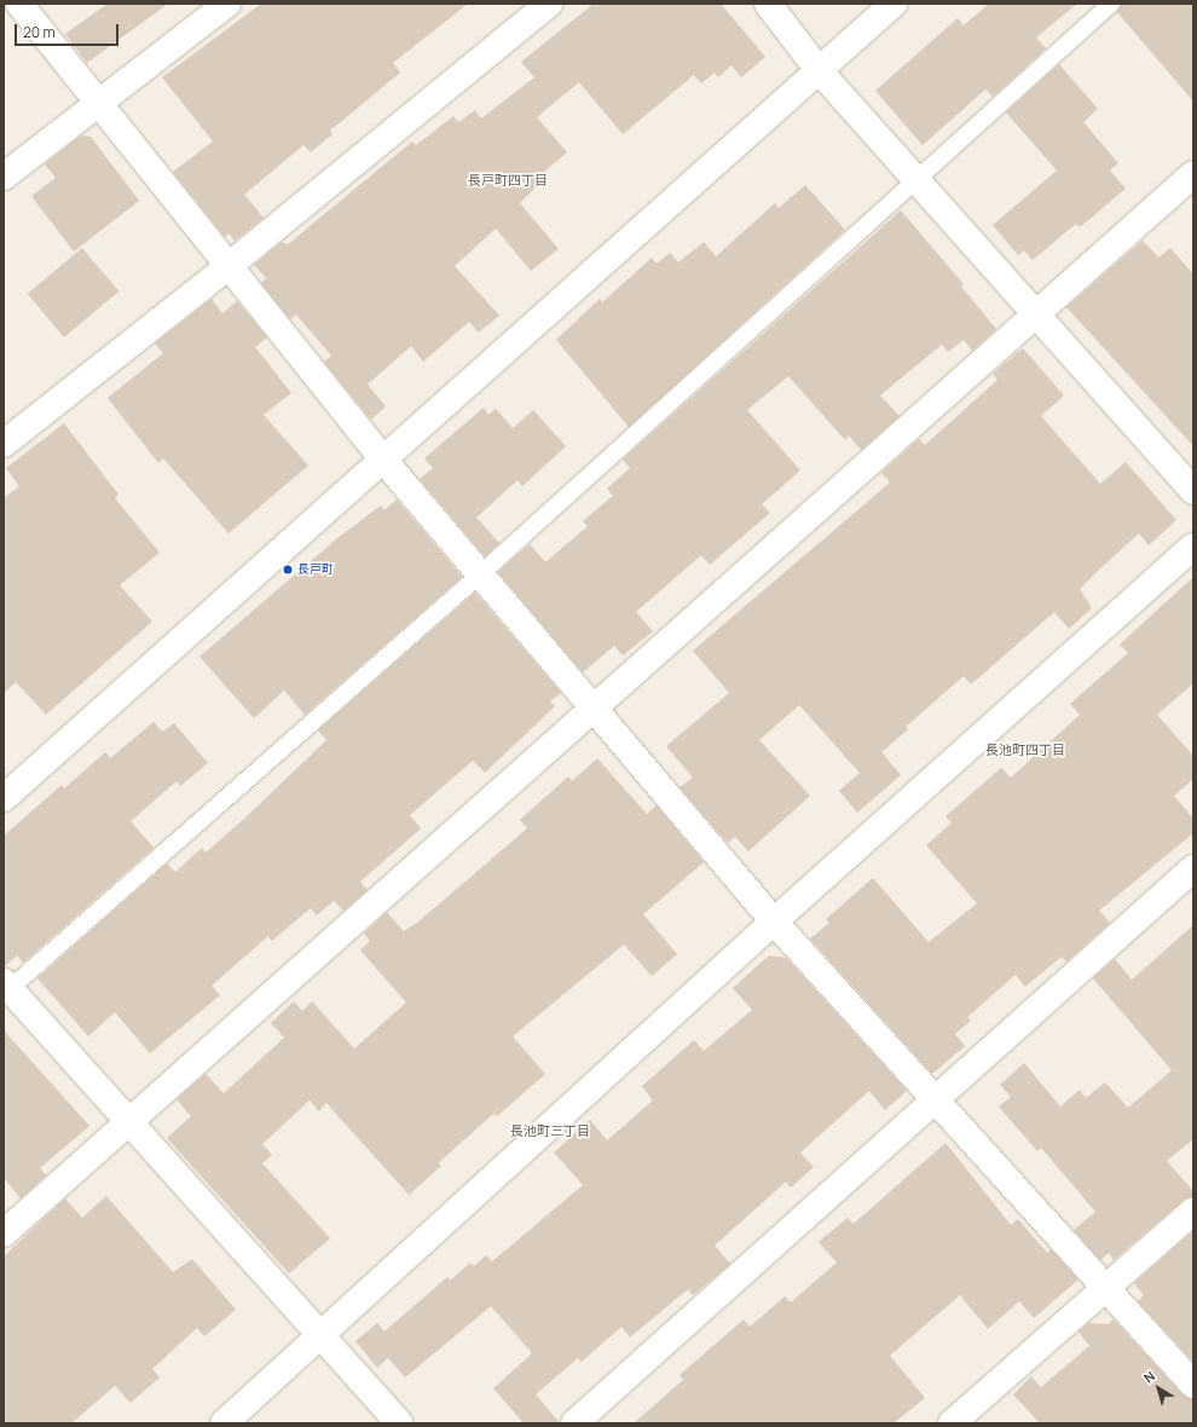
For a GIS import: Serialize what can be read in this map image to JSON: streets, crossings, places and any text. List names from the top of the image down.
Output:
{
  "districts": ["長戸町四丁目", "長池町四丁目", "長池町三丁目"],
  "places": ["長戸町"],
  "scale_bar": "20 m",
  "north": "top left"
}
